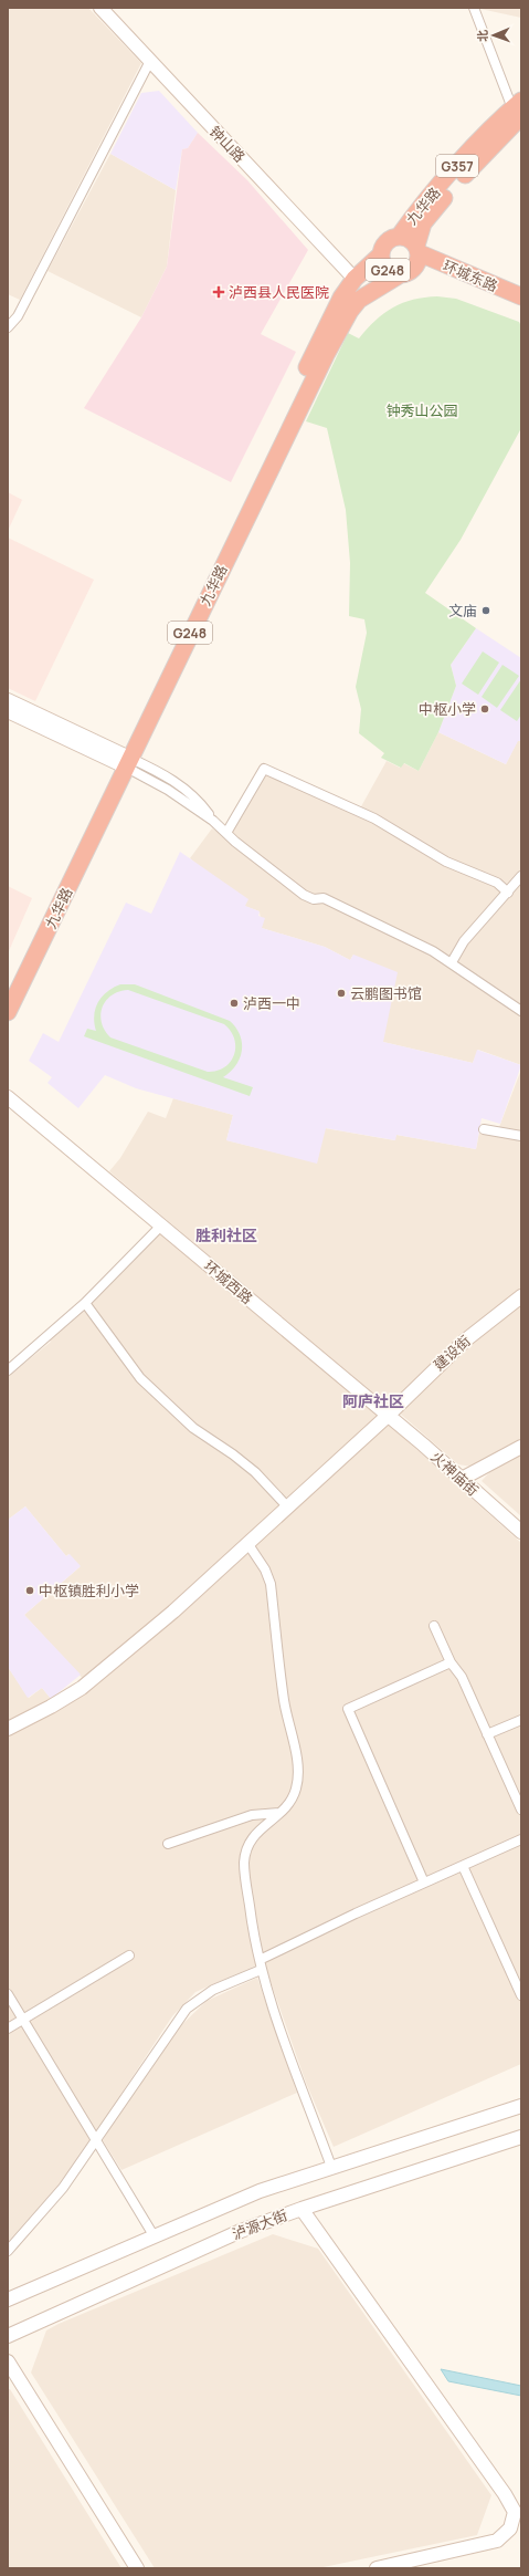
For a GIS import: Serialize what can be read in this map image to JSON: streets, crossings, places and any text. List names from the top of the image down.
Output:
{
  "streets": {
    "highway": [
      "G357",
      "九华路",
      "G248",
      "环城东路"
    ],
    "main road": [
      "钟山路",
      "环城西路",
      "建设街",
      "火神庙街",
      "泸源大街"
    ]
  },
  "crossings": [
    ["钟山路", "九华路"],
    ["九华路", "G248"],
    ["九华路", "环城东路"],
    ["G248", "环城东路"],
    ["环城西路", "建设街"],
    ["环城西路", "火神庙街"],
    ["建设街", "火神庙街"]
  ],
  "districts": ["胜利社区", "阿庐社区"],
  "parks": ["钟秀山公园"],
  "places": {
    "health": ["泸西县人民医院"],
    "other": [
      "文庙",
      "中枢小学",
      "云鹏图书馆",
      "泸西一中",
      "中枢镇胜利小学"
    ]
  },
  "north": "left"
}
